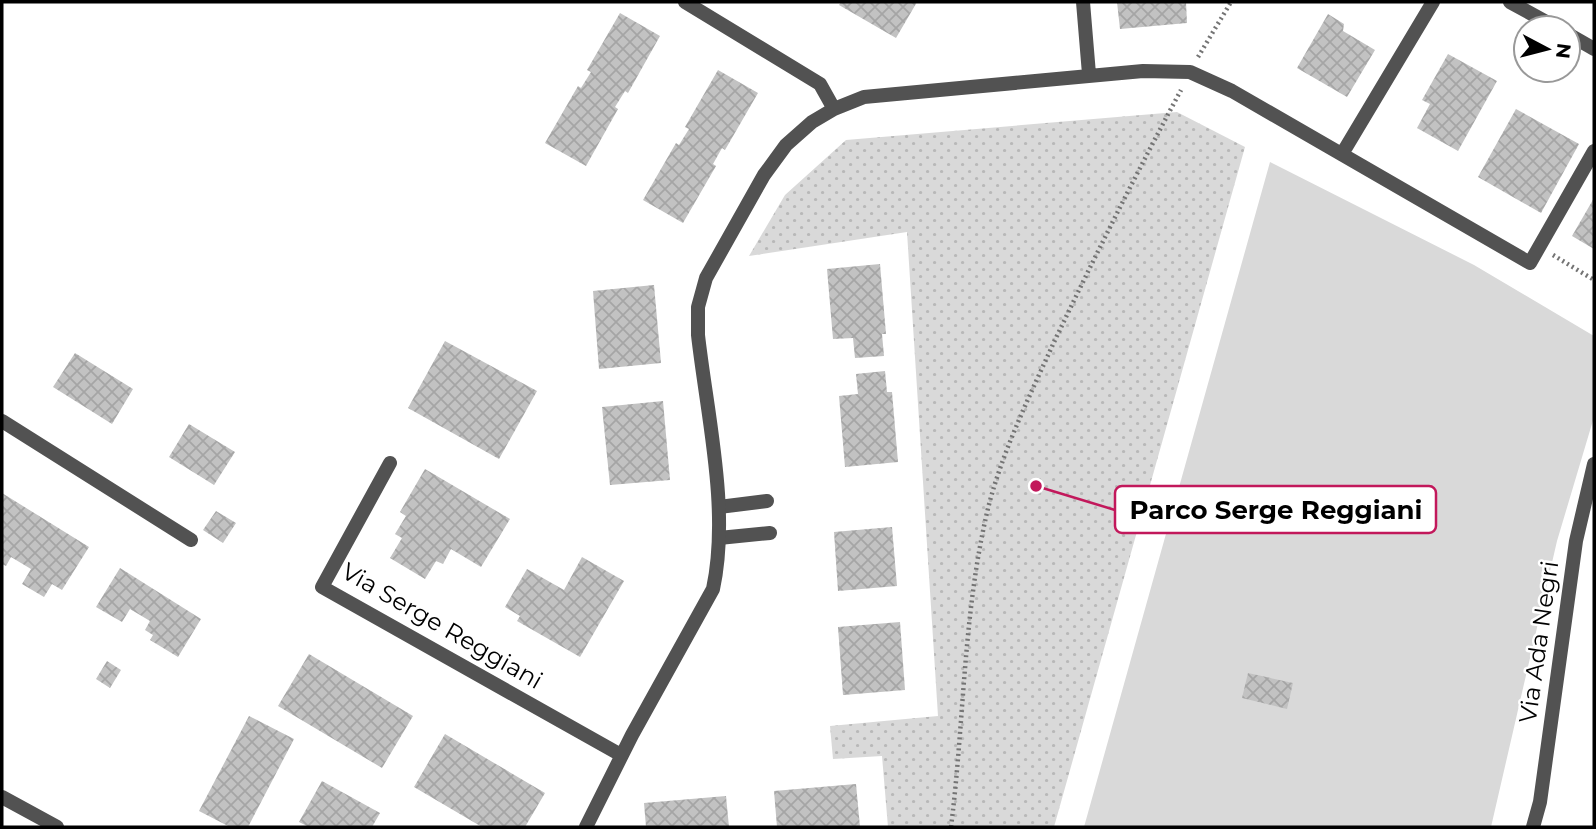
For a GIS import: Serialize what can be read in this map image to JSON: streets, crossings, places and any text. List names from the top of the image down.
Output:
{
  "streets": {
    "street": ["Via Serge Reggiani", "Via Ada Negri"]
  },
  "places": ["Parco Serge Reggiani"],
  "north": "right"
}
